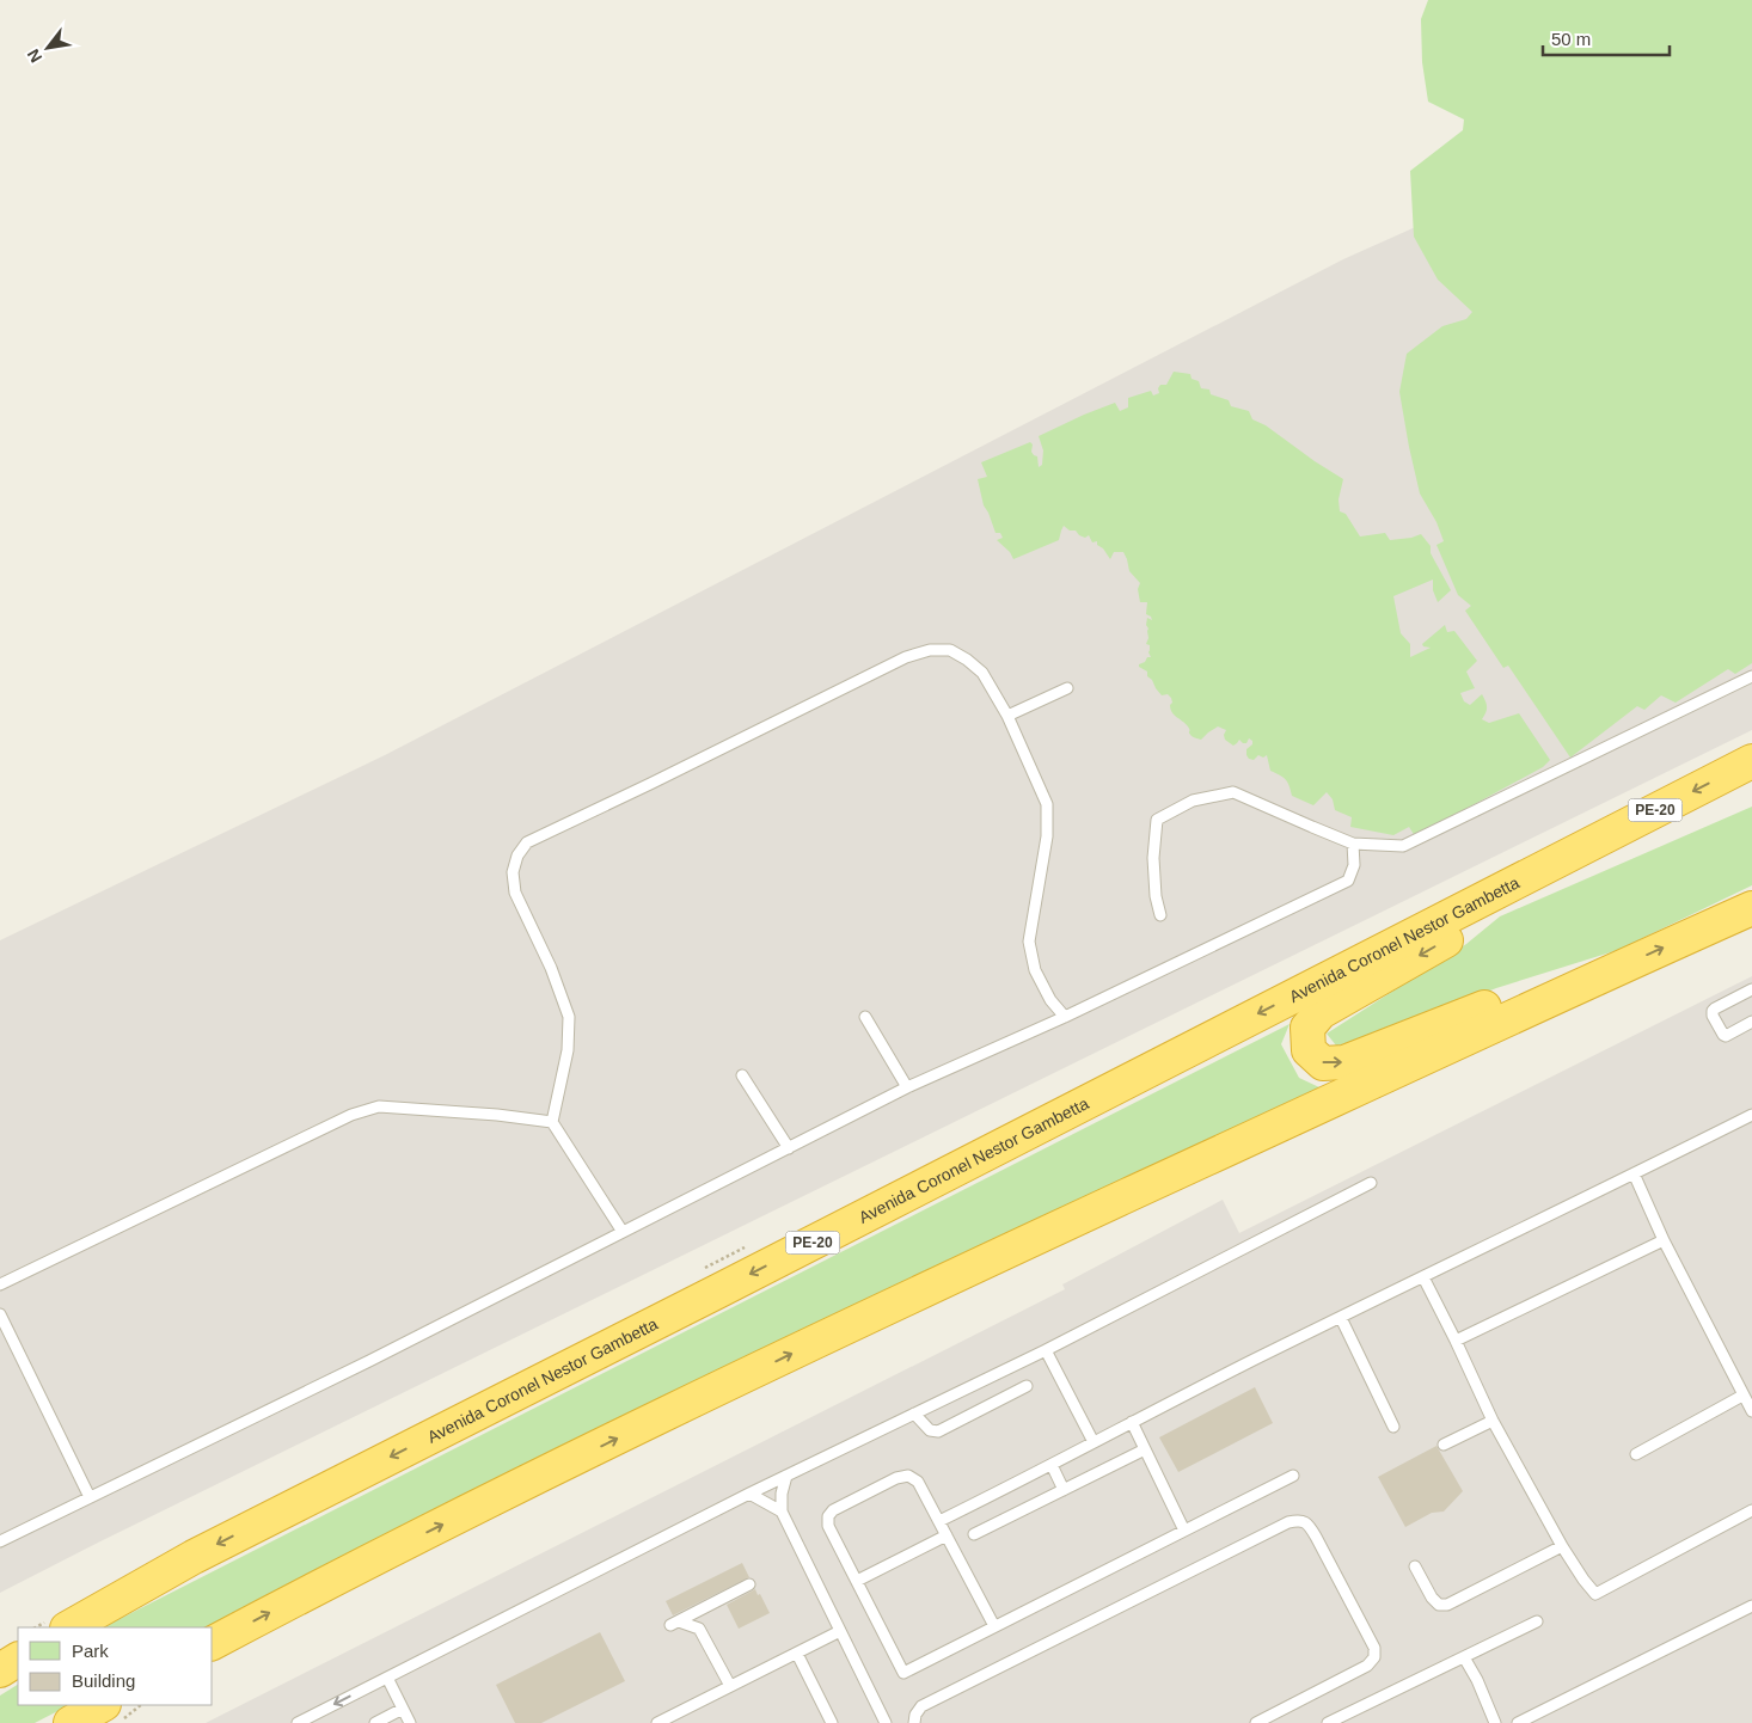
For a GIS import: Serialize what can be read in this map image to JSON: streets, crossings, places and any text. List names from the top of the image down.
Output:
{
  "streets": {
    "highway": ["PE-20", "Avenida Coronel Nestor Gambetta"]
  },
  "legend": ["Park", "Building"],
  "scale_bar": "50 m",
  "north": "bottom left"
}
